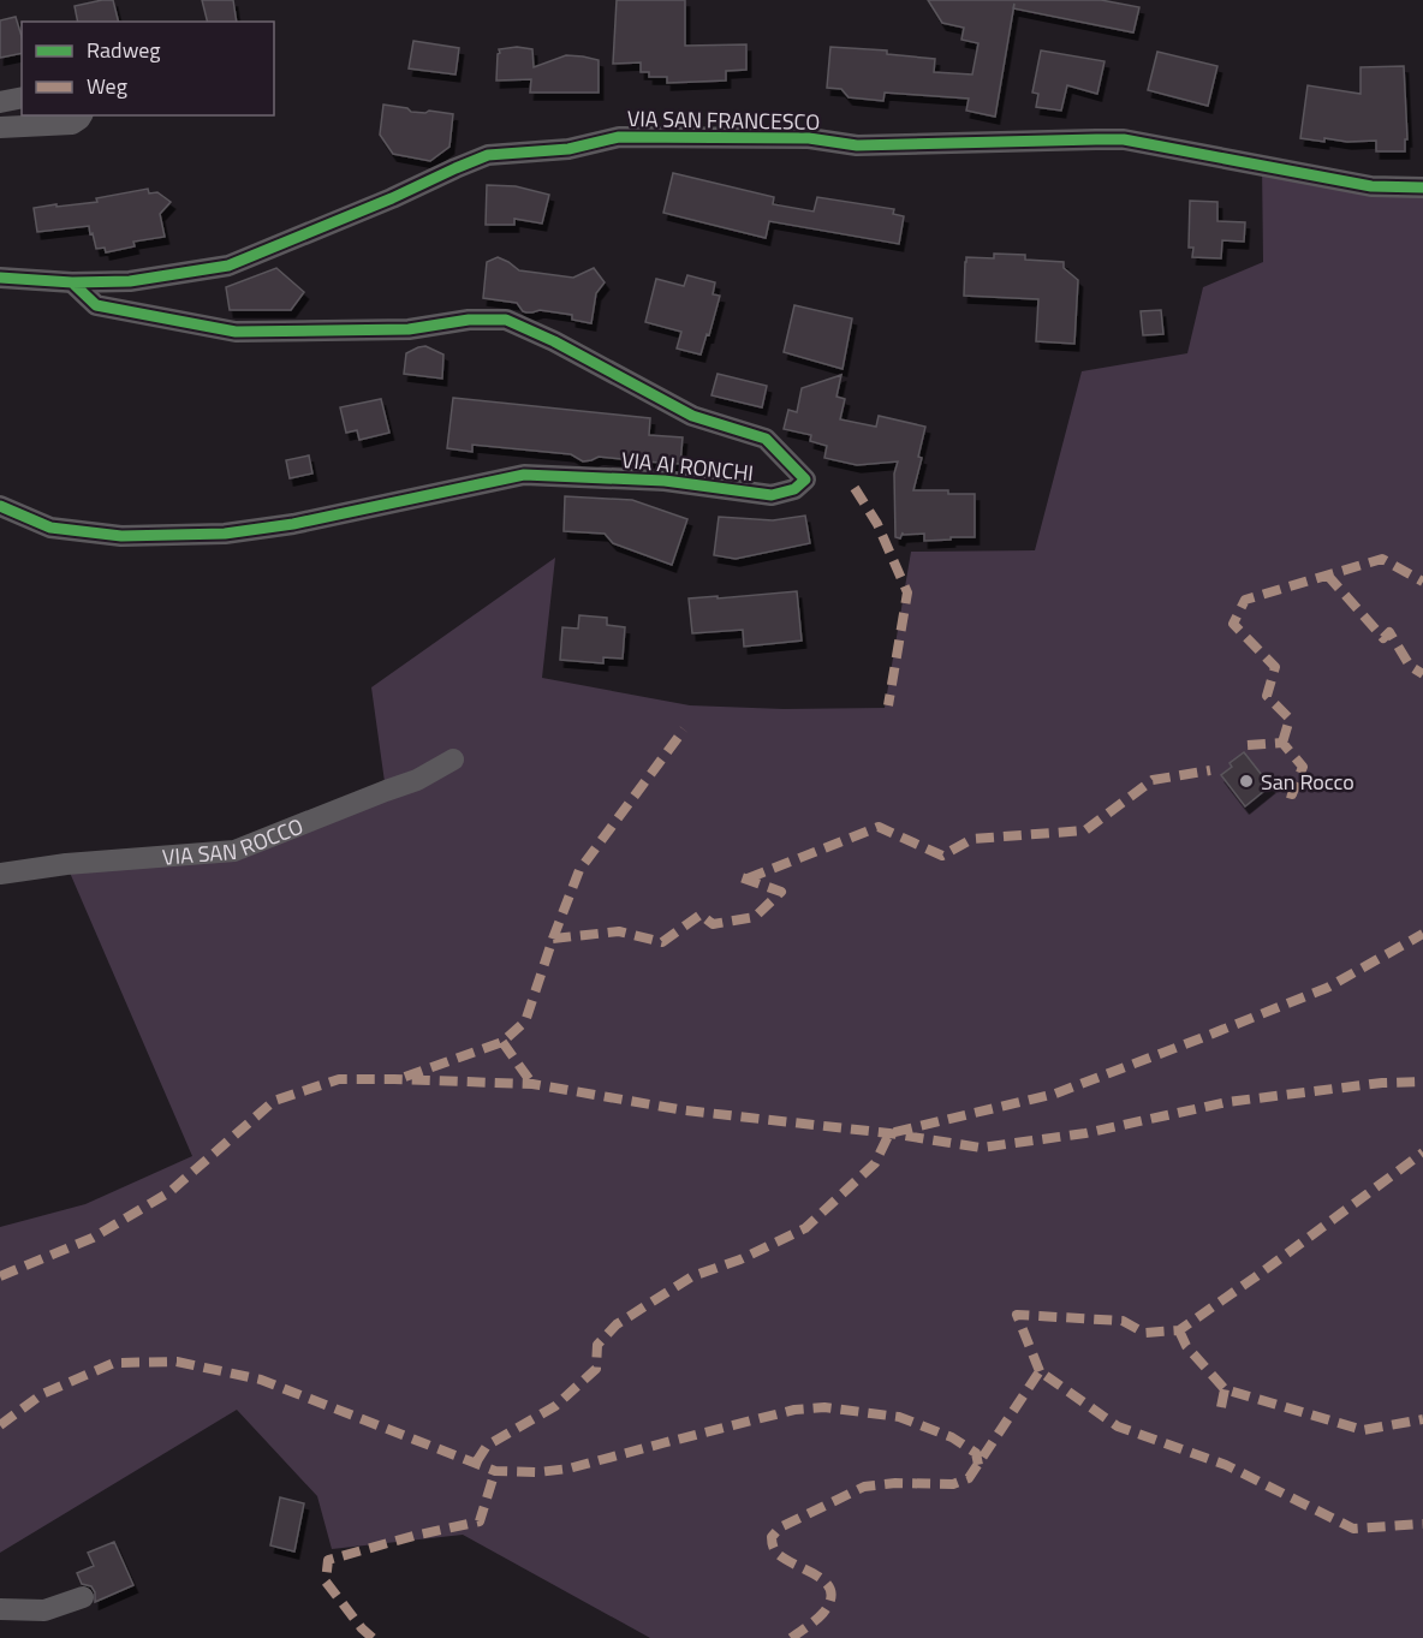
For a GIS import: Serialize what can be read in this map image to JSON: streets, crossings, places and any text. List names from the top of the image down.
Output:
{
  "streets": {
    "street": ["VIA SAN FRANCESCO", "VIA AI RONCHI", "VIA SAN ROCCO"]
  },
  "crossings": [
    ["VIA SAN FRANCESCO", "VIA AI RONCHI"]
  ],
  "places": ["San Rocco"],
  "legend": ["Radweg", "Weg"]
}
